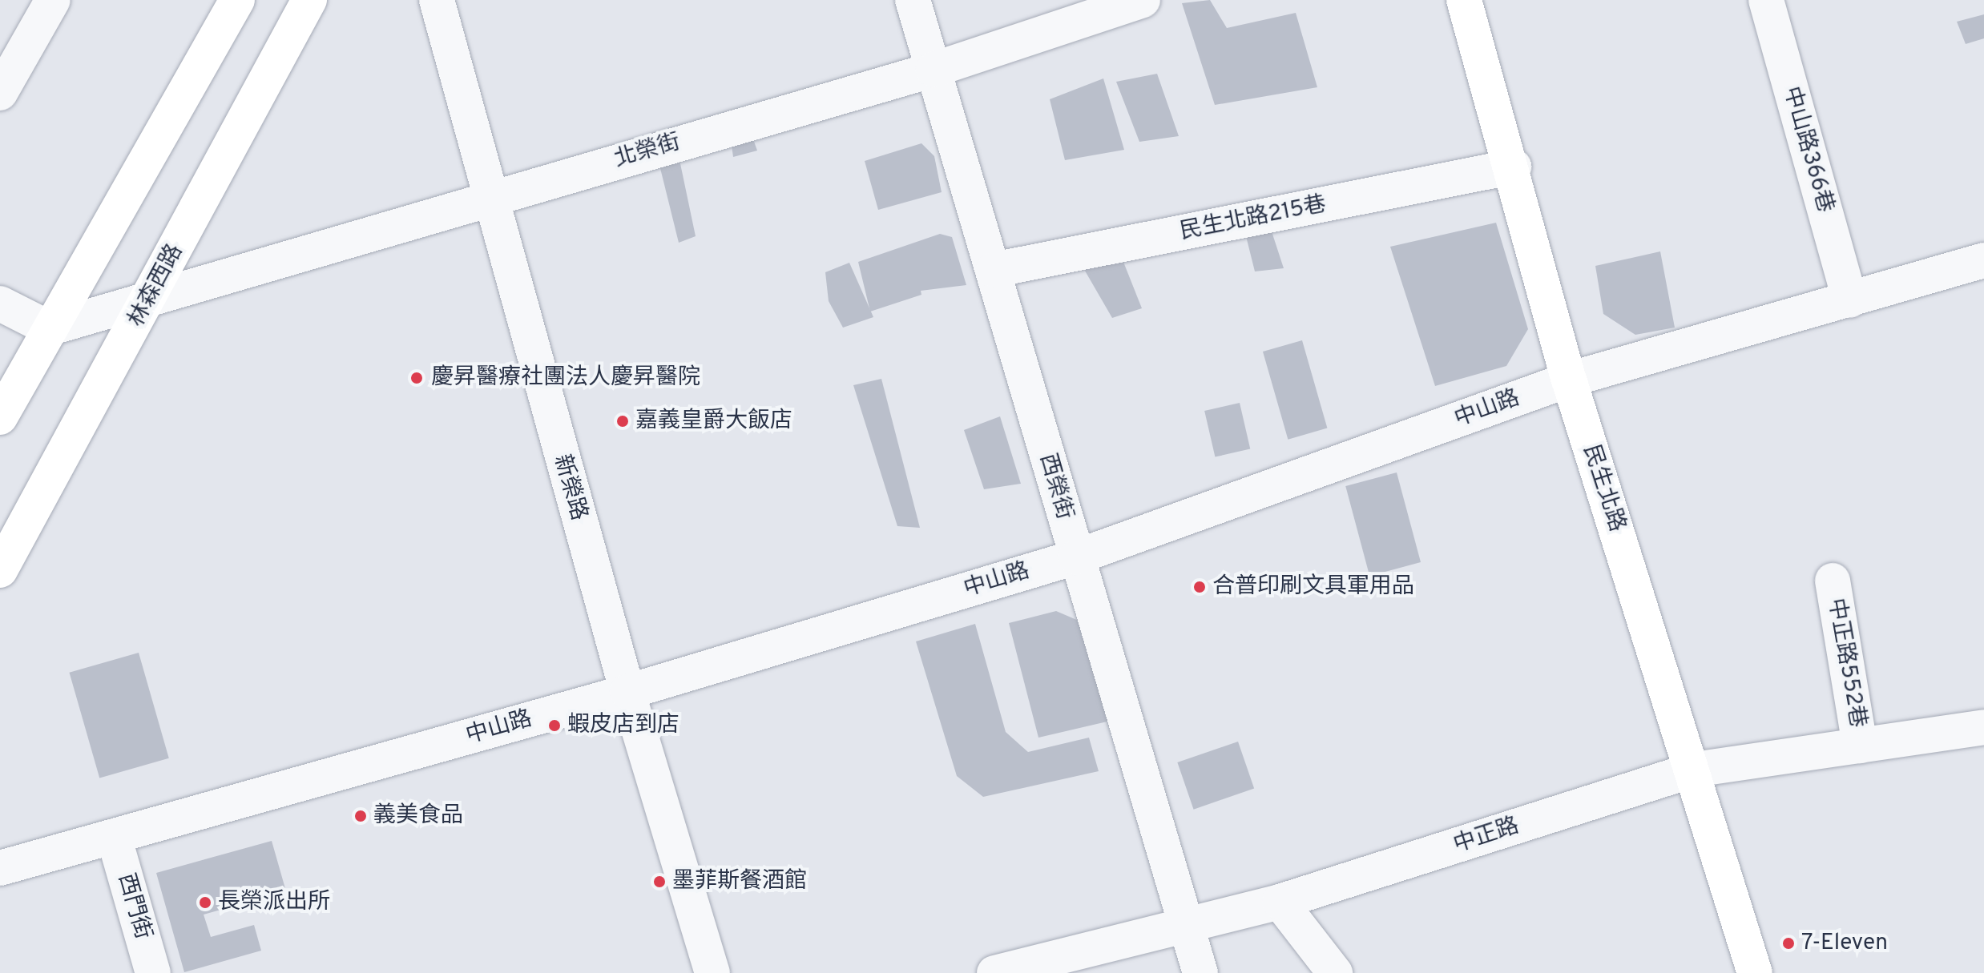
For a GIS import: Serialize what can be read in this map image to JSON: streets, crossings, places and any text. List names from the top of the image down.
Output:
{
  "streets": {
    "main road": ["林森西路", "民生北路"],
    "street": [
      "中山路366巷",
      "北榮街",
      "民生北路215巷",
      "中山路",
      "西榮街",
      "新榮路",
      "中正路552巷",
      "中正路",
      "西門街"
    ]
  },
  "crossings": [
    ["中山路366巷", "中山路"],
    ["北榮街", "林森西路"],
    ["北榮街", "西榮街"],
    ["北榮街", "新榮路"],
    ["民生北路215巷", "西榮街"],
    ["民生北路215巷", "民生北路"],
    ["中山路", "西榮街"],
    ["中山路", "新榮路"],
    ["中山路", "民生北路"],
    ["中山路", "西門街"],
    ["西榮街", "中正路"],
    ["民生北路", "中正路"],
    ["中正路552巷", "中正路"]
  ],
  "places": [
    "慶昇醫療社團法人慶昇醫院",
    "嘉義皇爵大飯店",
    "合普印刷文具軍用品",
    "蝦皮店到店",
    "義美食品",
    "墨菲斯餐酒館",
    "長榮派出所",
    "7-Eleven"
  ]
}
